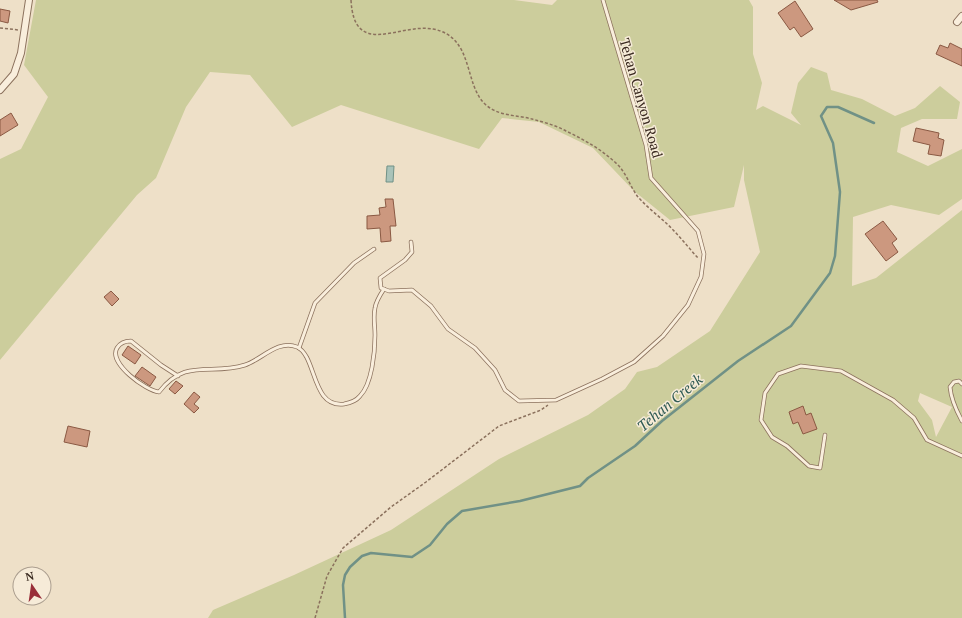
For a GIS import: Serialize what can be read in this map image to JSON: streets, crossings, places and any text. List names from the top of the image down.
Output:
{
  "streets": {
    "lane": ["Tehan Canyon Road"]
  },
  "water": ["Tehan Creek"],
  "north": "top"
}
